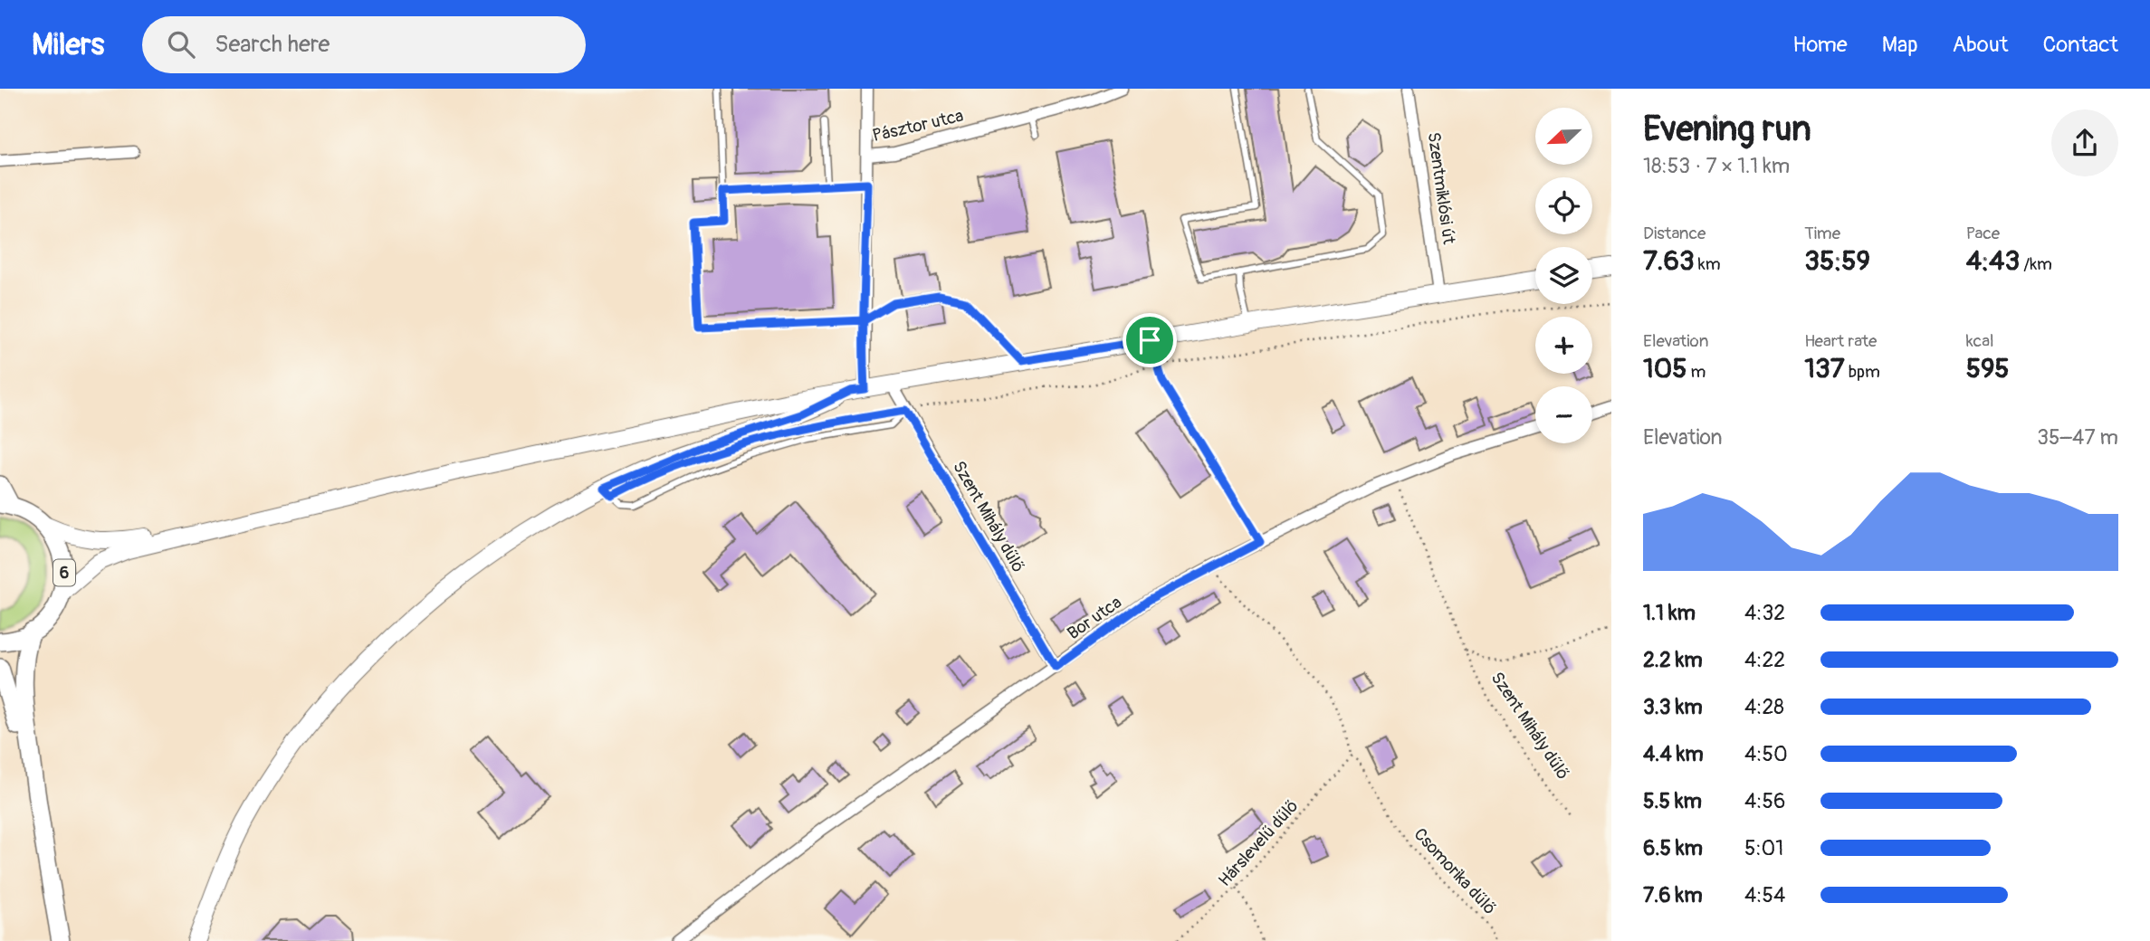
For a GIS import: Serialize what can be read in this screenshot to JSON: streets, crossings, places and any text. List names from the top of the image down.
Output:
{
  "streets": {
    "main road": ["6"],
    "street": [
      "Pásztor utca",
      "Szentmiklósi út",
      "Szent Mihály dűlő",
      "Bor utca"
    ],
    "path": ["Hárslevelű dűlő", "Csomorika dűlő"]
  },
  "crossings": [
    ["Szent Mihály dűlő", "Bor utca"],
    ["Hárslevelű dűlő", "Csomorika dűlő"]
  ],
  "north": "bottom left",
  "page": {
    "header": "Milers",
    "search": "Search here",
    "nav": [
      "Home",
      "Map",
      "About",
      "Contact"
    ],
    "heading": ["Evening run", "18:53 · 7 × 1.1 km"],
    "map_buttons": ["+", "−"],
    "stats": [
      ["Distance", "7.63 km"],
      ["Time", "35:59"],
      ["Pace", "4:43 /km"],
      ["Elevation", "105 m"],
      ["Heart rate", "137 bpm"],
      ["kcal", "595"]
    ],
    "chart": ["Elevation", "35–47 m"],
    "list": [
      {
        "name": "1.1 km",
        "note": "4:32"
      },
      {
        "name": "2.2 km",
        "note": "4:22"
      },
      {
        "name": "3.3 km",
        "note": "4:28"
      },
      {
        "name": "4.4 km",
        "note": "4:50"
      },
      {
        "name": "5.5 km",
        "note": "4:56"
      },
      {
        "name": "6.5 km",
        "note": "5:01"
      },
      {
        "name": "7.6 km",
        "note": "4:54"
      }
    ]
  }
}
